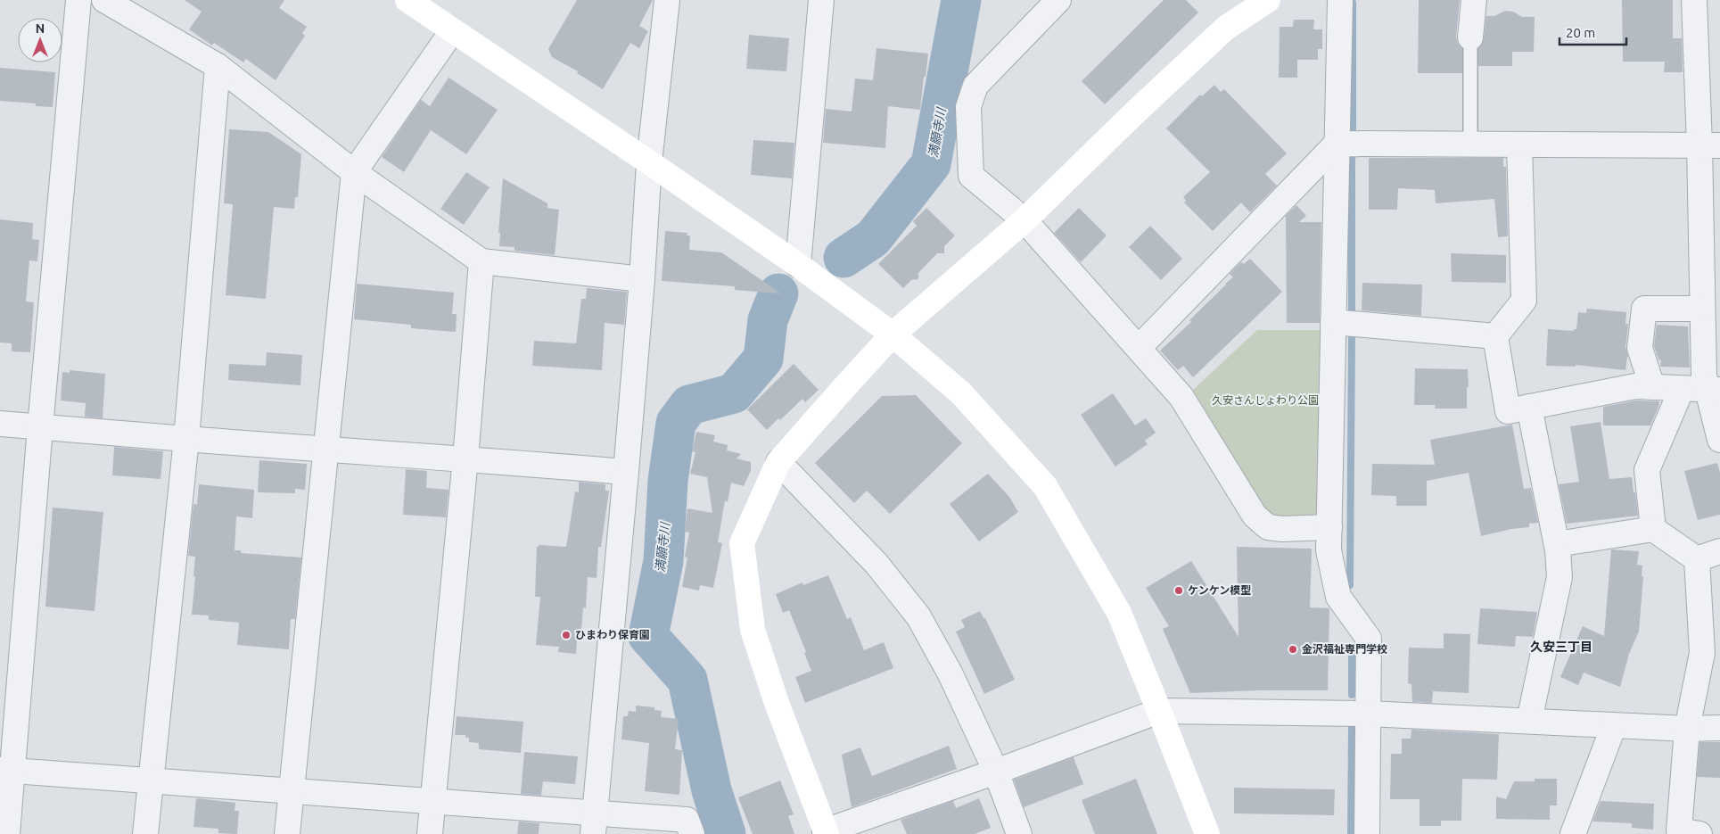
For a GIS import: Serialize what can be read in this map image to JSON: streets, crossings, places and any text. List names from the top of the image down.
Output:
{
  "districts": ["久安三丁目"],
  "water": ["満願寺川"],
  "parks": ["久安さんじょわり公園"],
  "places": ["ケンケン模型", "ひまわり保育園", "金沢福祉専門学校"],
  "scale_bar": "20 m",
  "north": "top"
}
